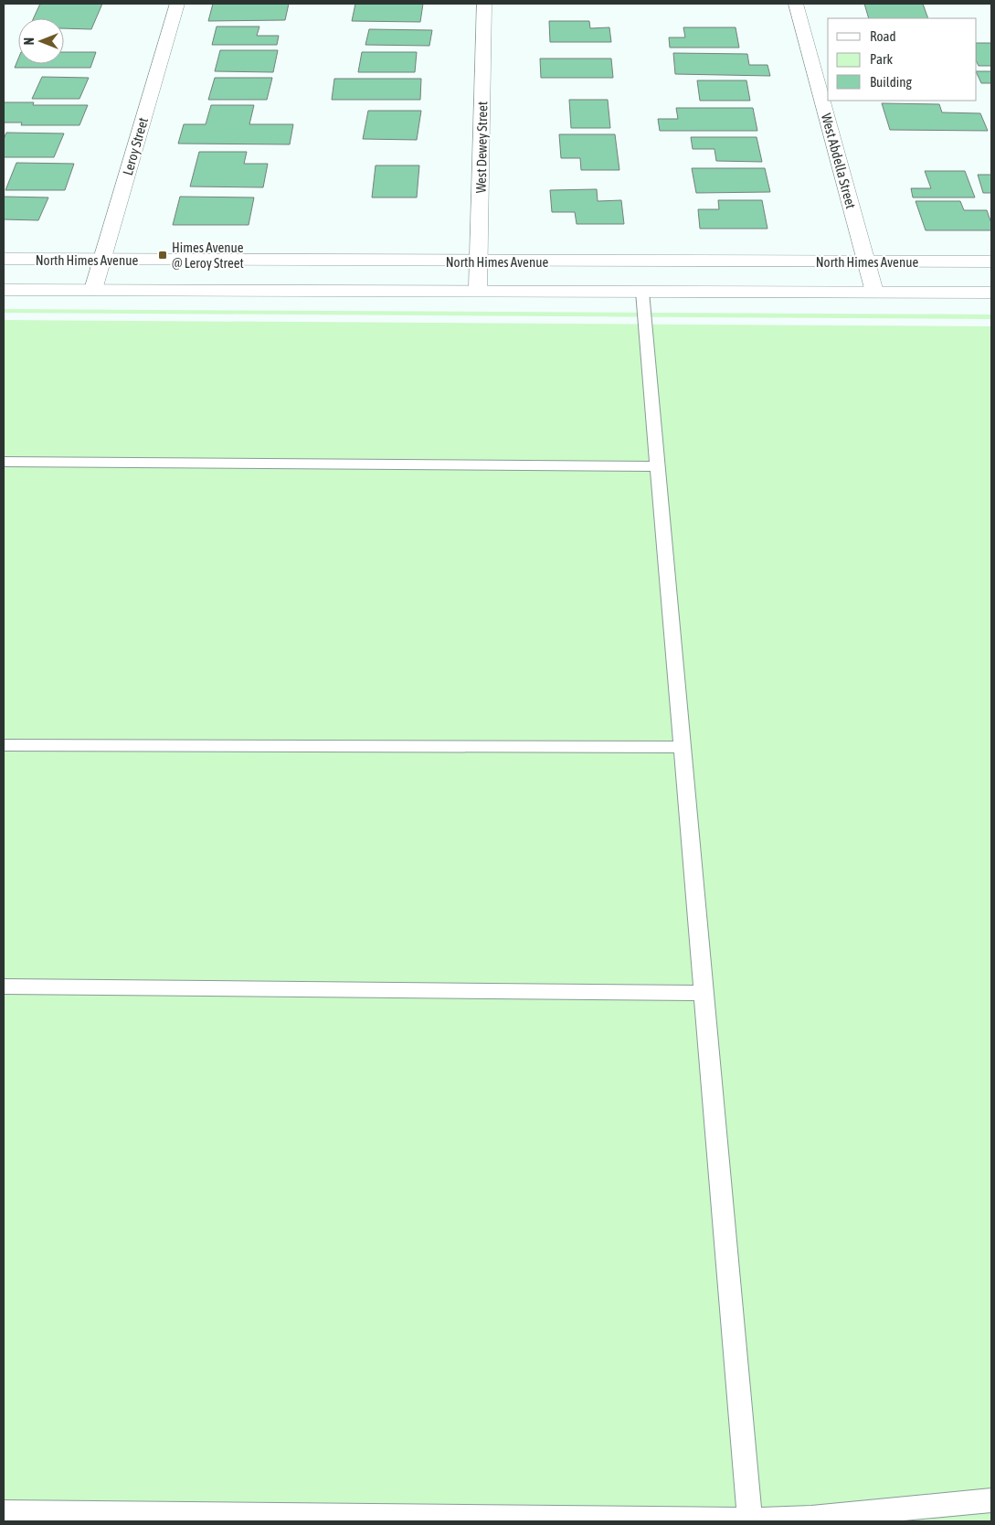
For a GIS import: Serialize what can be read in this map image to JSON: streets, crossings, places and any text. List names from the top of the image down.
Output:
{
  "streets": {
    "street": [
      "Leroy Street",
      "West Dewey Street",
      "West Abdella Street",
      "North Himes Avenue"
    ]
  },
  "crossings": [
    ["Leroy Street", "North Himes Avenue"],
    ["West Dewey Street", "North Himes Avenue"],
    ["West Abdella Street", "North Himes Avenue"]
  ],
  "places": {
    "transit": ["Himes Avenue @ Leroy Street"]
  },
  "legend": ["Road", "Park", "Building"],
  "north": "left"
}
